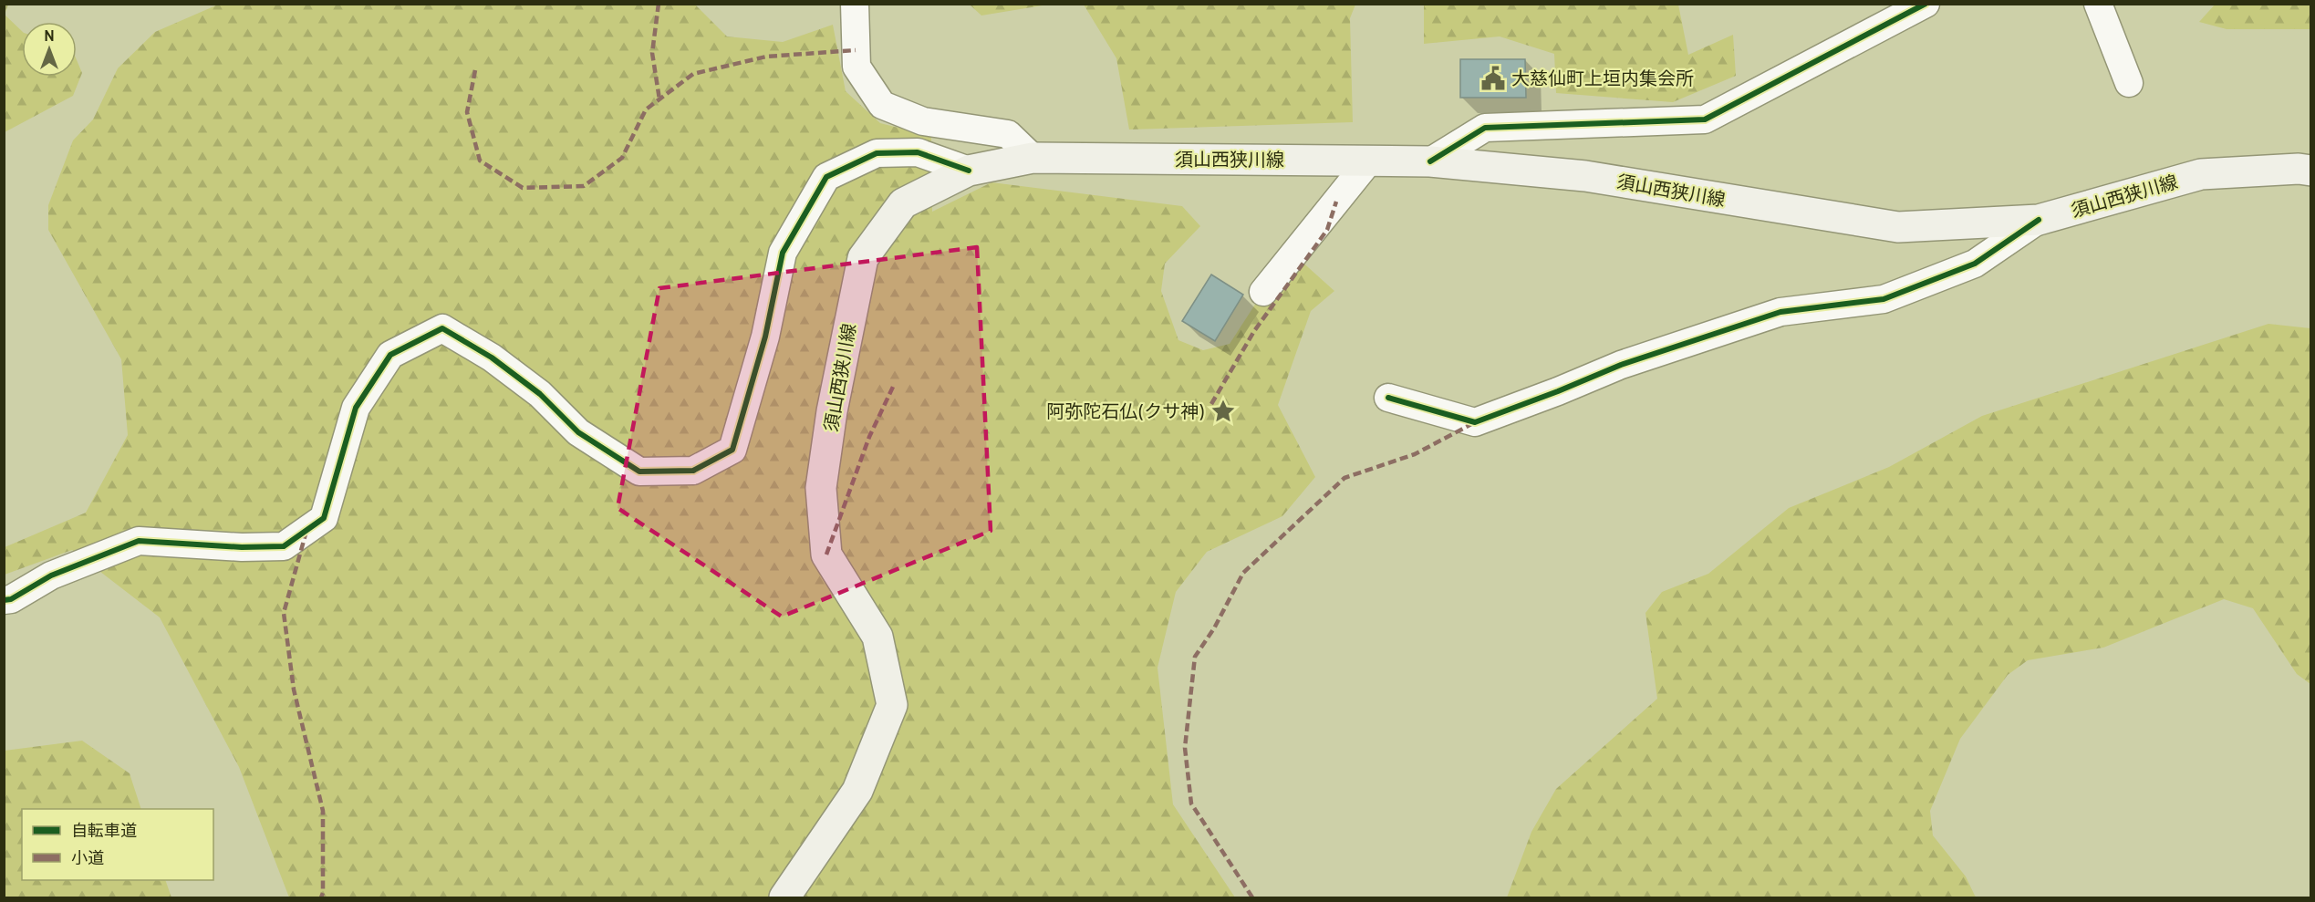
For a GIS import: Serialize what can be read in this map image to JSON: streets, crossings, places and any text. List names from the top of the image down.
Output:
{
  "streets": {
    "main road": ["須山西狭川線"]
  },
  "places": {
    "public building": ["大慈仙町上垣内集会所"],
    "place": ["阿弥陀石仏(クサ神)"]
  },
  "legend": ["自転車道", "小道"],
  "north": "top"
}
